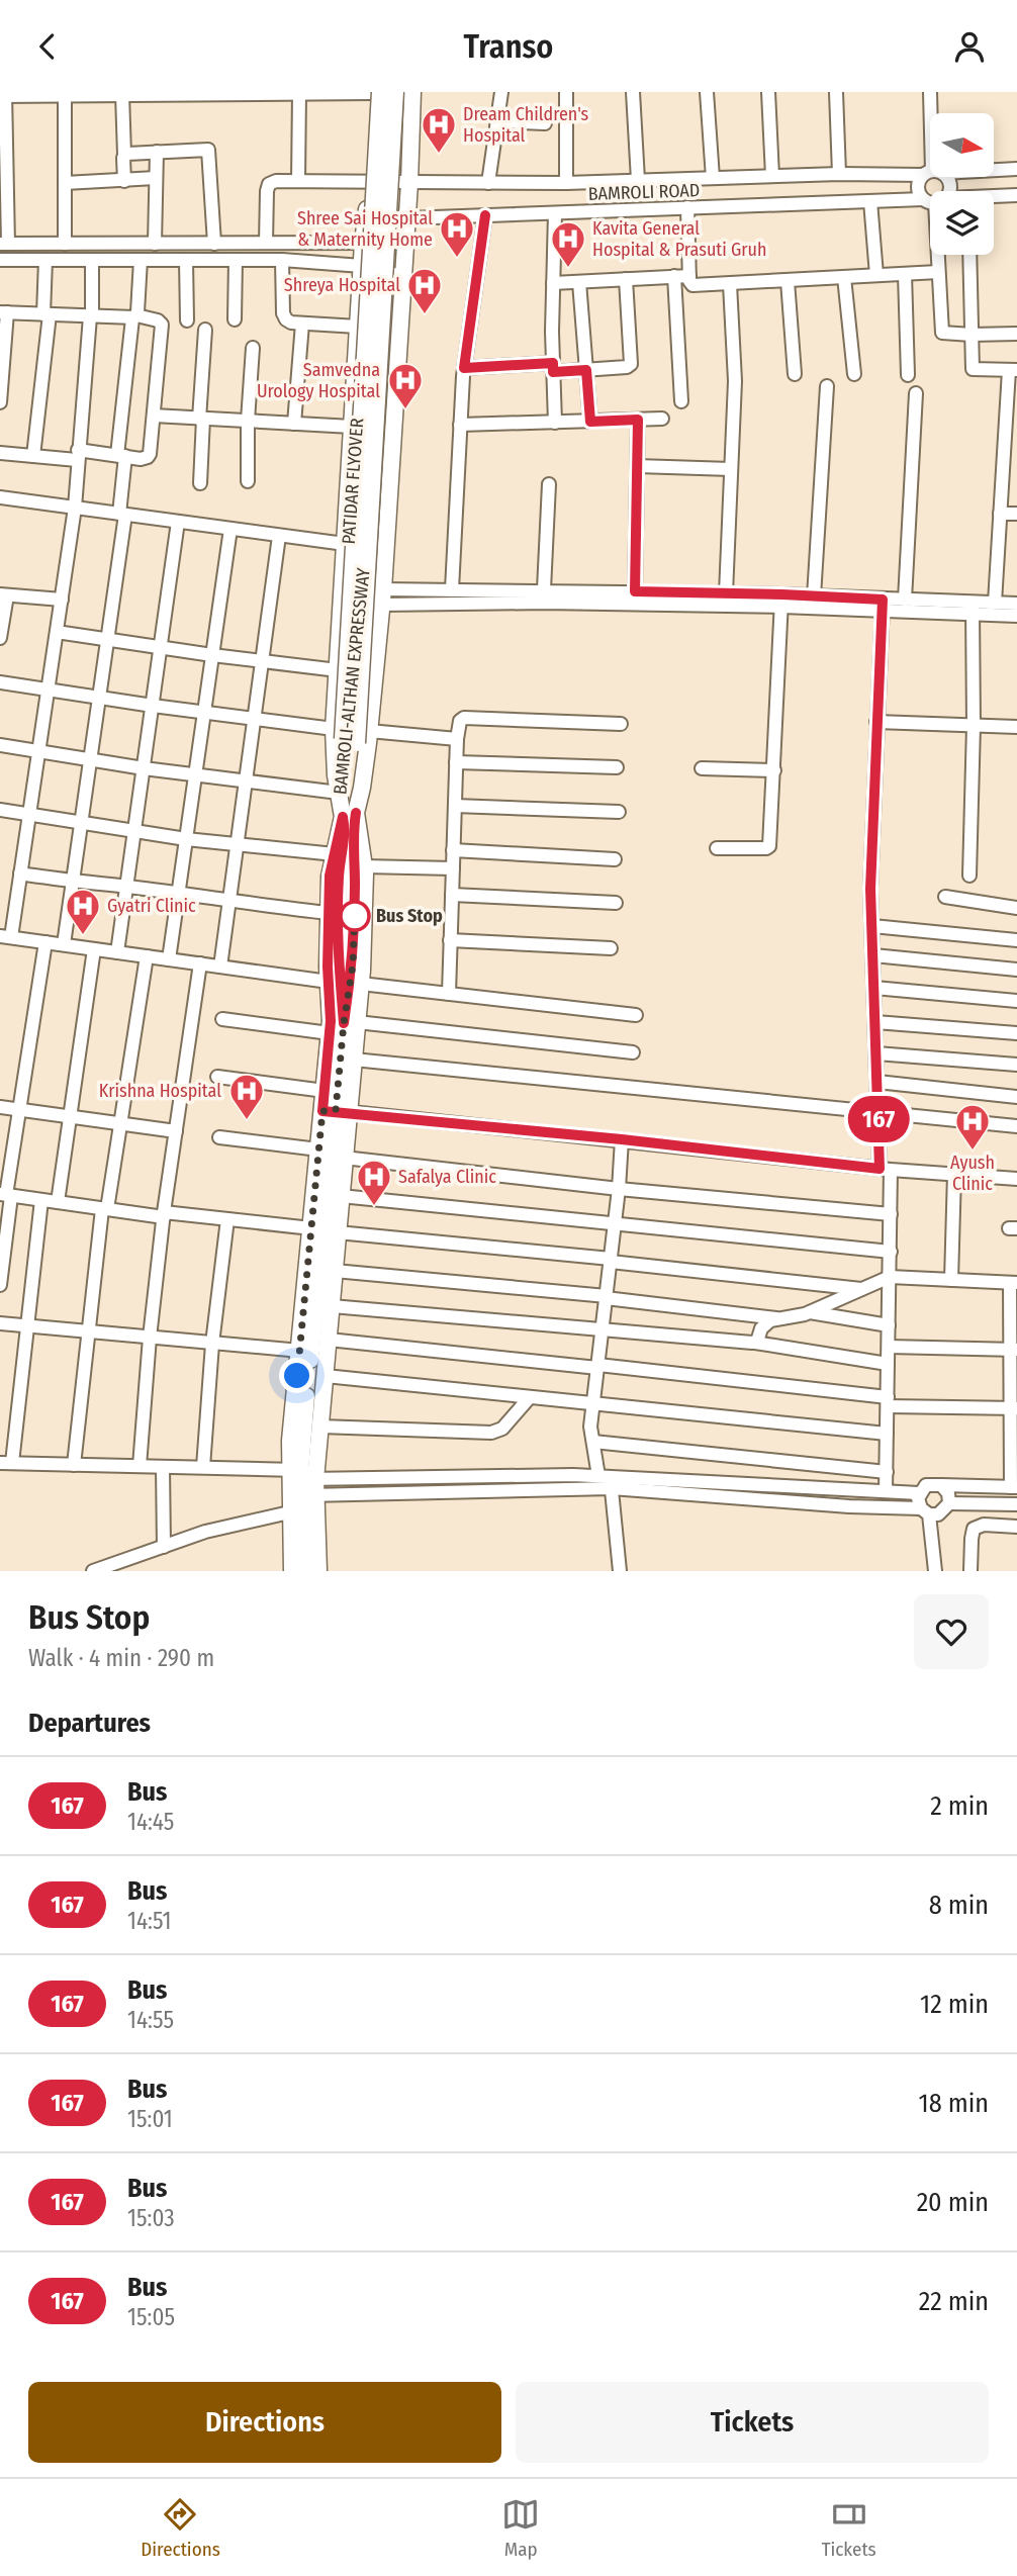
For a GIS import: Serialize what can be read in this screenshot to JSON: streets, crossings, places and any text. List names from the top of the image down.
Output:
{
  "streets": {
    "main road": ["PATIDAR FLYOVER", "BAMROLI-ALTHAN EXPRESSWAY"],
    "street": ["BAMROLI ROAD"]
  },
  "crossings": [
    ["BAMROLI ROAD", "BAMROLI-ALTHAN EXPRESSWAY"],
    ["PATIDAR FLYOVER", "BAMROLI-ALTHAN EXPRESSWAY"]
  ],
  "places": {
    "hospital": [
      "Dream Children's Hospital",
      "Shree Sai Hospital & Maternity Home",
      "Kavita General Hospital & Prasuti Gruh",
      "Shreya Hospital",
      "Samvedna Urology Hospital",
      "Gyatri Clinic",
      "Krishna Hospital",
      "Ayush Clinic",
      "Safalya Clinic"
    ],
    "other": ["Bus Stop"]
  },
  "lines": ["bus line 167"],
  "north": "right",
  "page": {
    "header": "Transo",
    "on_map": "167",
    "heading": [
      ["Bus Stop", "Walk · 4 min · 290 m"],
      "Departures"
    ],
    "list": [
      {
        "mark": "167",
        "name": "Bus",
        "note": "14:45",
        "value": "2 min"
      },
      {
        "mark": "167",
        "name": "Bus",
        "note": "14:51",
        "value": "8 min"
      },
      {
        "mark": "167",
        "name": "Bus",
        "note": "14:55",
        "value": "12 min"
      },
      {
        "mark": "167",
        "name": "Bus",
        "note": "15:01",
        "value": "18 min"
      },
      {
        "mark": "167",
        "name": "Bus",
        "note": "15:03",
        "value": "20 min"
      },
      {
        "mark": "167",
        "name": "Bus",
        "note": "15:05",
        "value": "22 min"
      }
    ],
    "buttons": ["Directions", "Tickets"],
    "tabs": ["Directions", "Map", "Tickets"]
  }
}
